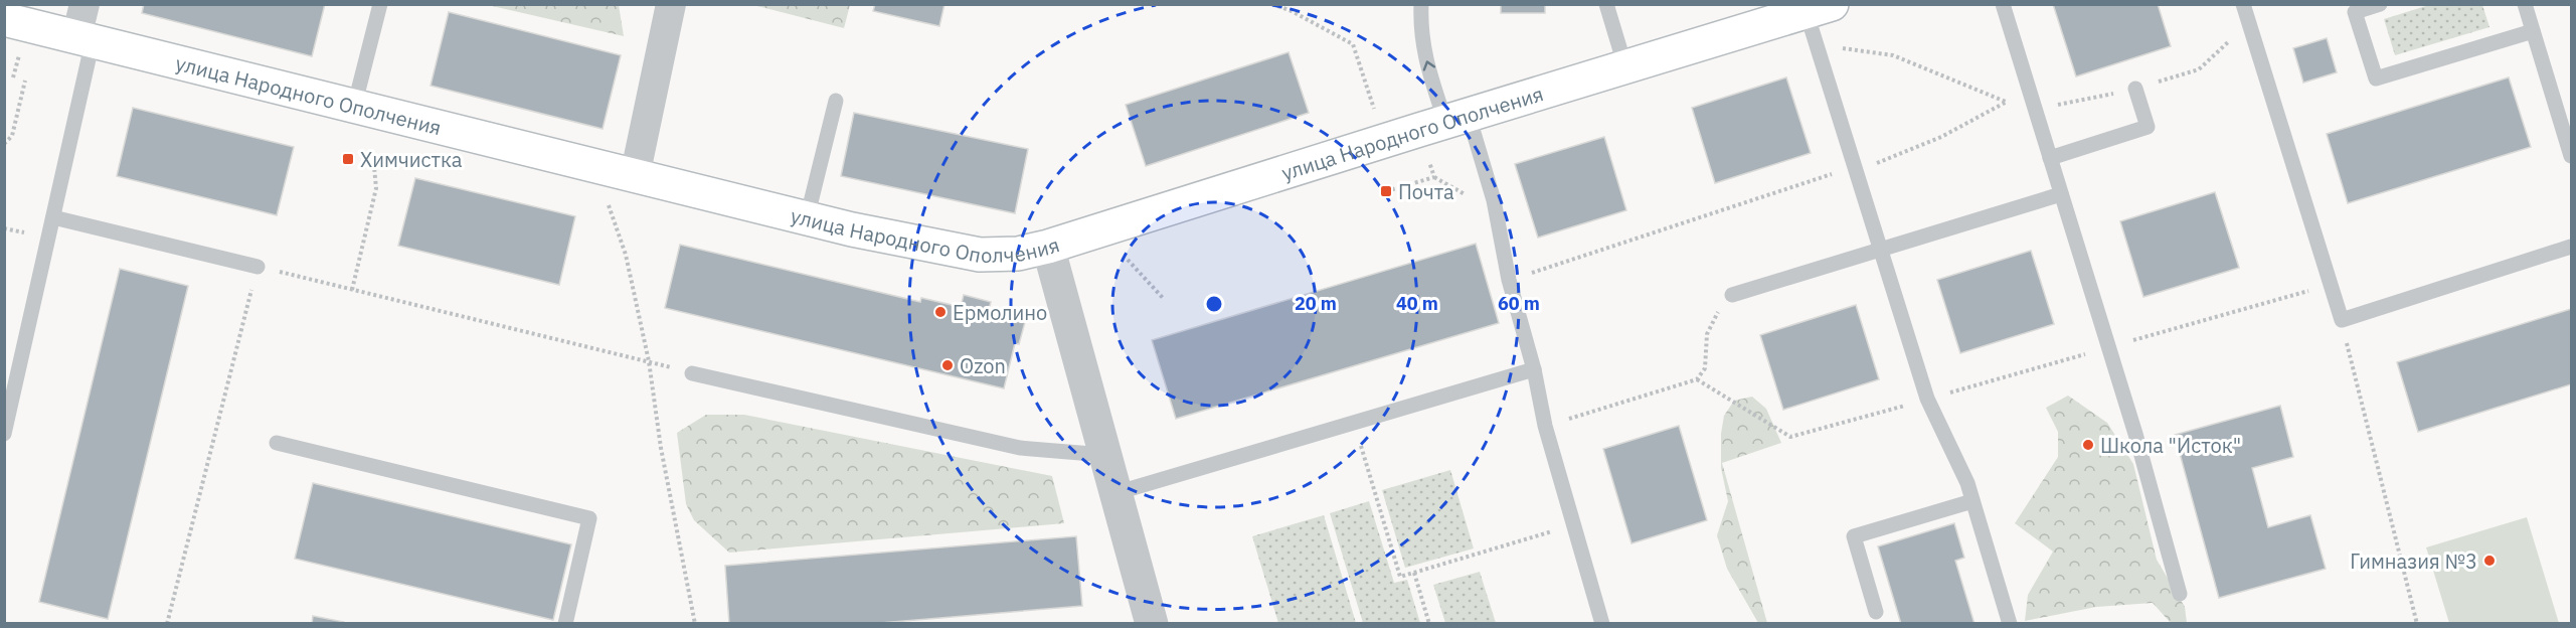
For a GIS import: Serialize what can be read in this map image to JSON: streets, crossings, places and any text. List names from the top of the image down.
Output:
{
  "streets": {
    "main road": ["улица Народного Ополчения"]
  },
  "places": {
    "transit": ["Химчистка", "Почта"],
    "other": [
      "Ермолино",
      "Ozon",
      "Школа \"Исток\"",
      "Гимназия №3"
    ]
  },
  "rings": ["20 m", "40 m", "60 m"]
}
